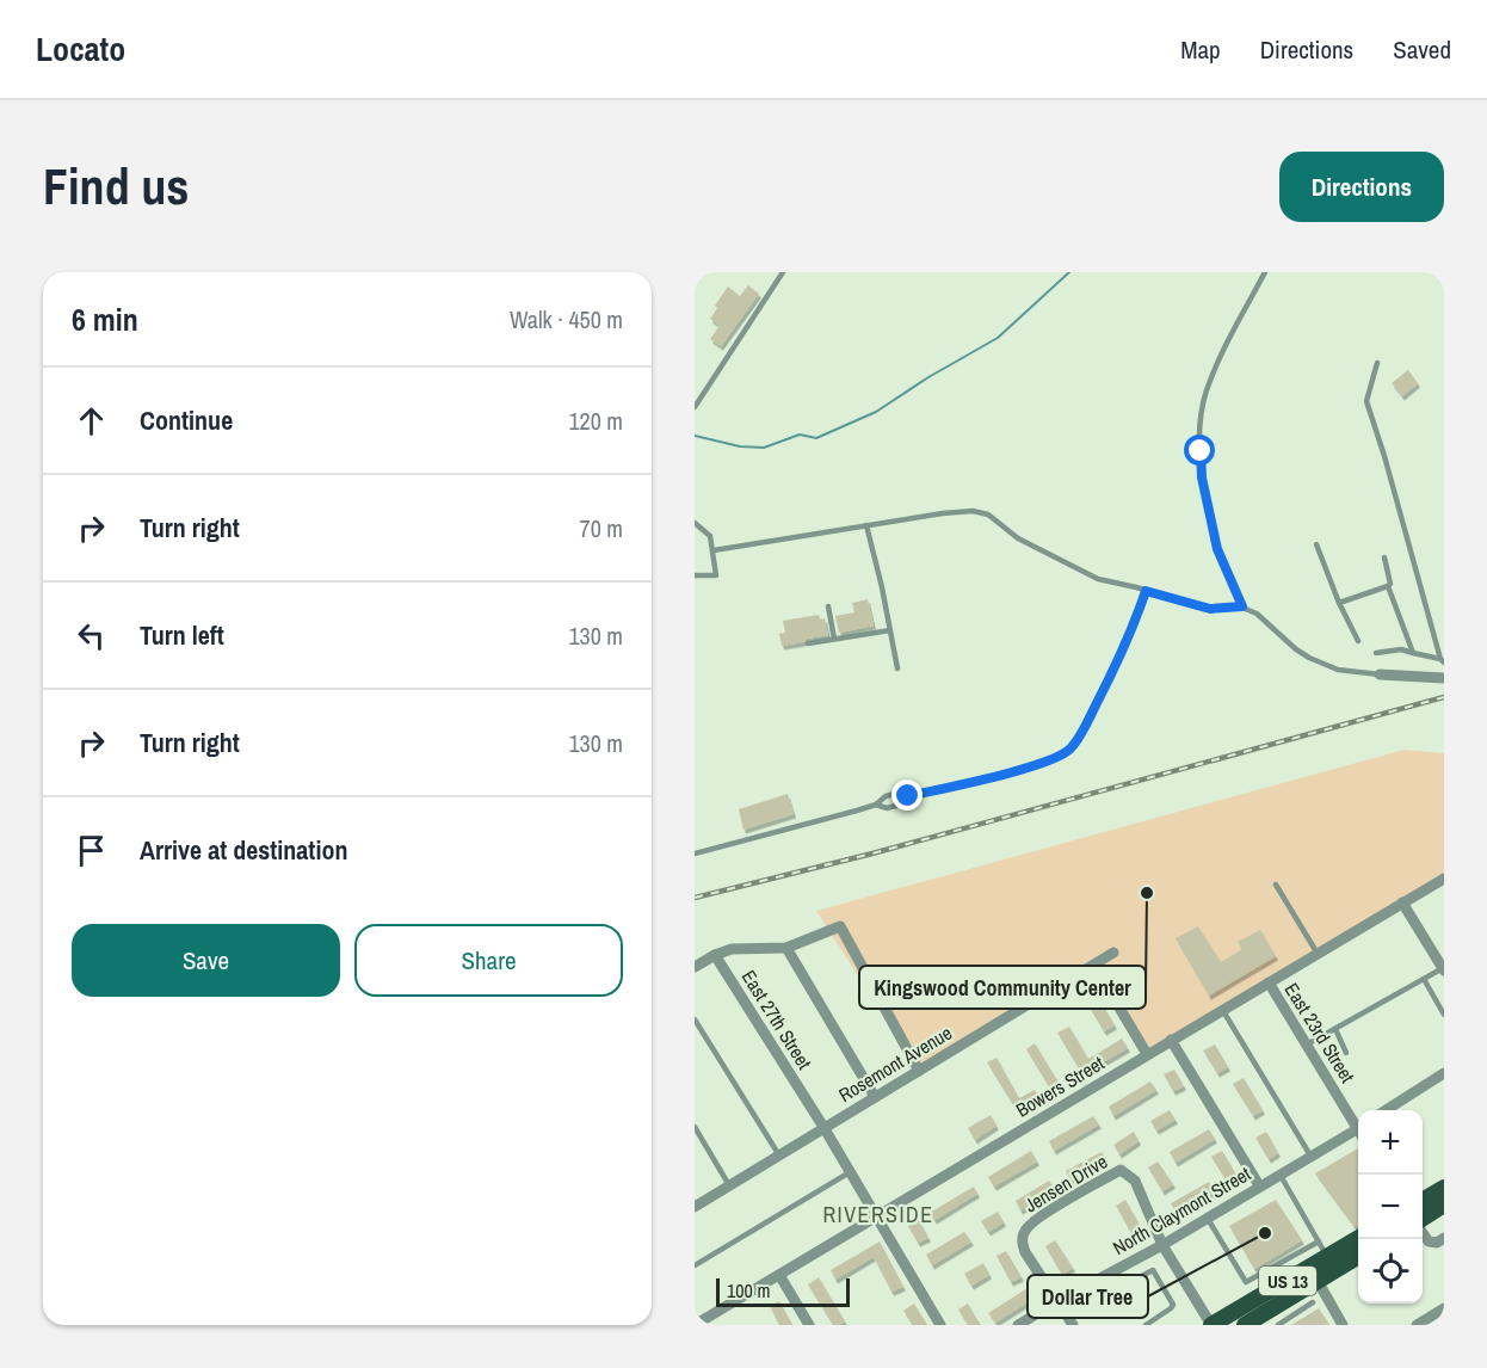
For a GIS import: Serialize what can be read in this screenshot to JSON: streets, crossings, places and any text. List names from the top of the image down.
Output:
{
  "streets": {
    "main road": ["US 13"],
    "street": [
      "East 27th Street",
      "East 23rd Street",
      "Rosemont Avenue",
      "Bowers Street",
      "Jensen Drive",
      "North Claymont Street"
    ]
  },
  "crossings": [
    ["East 27th Street", "Rosemont Avenue"],
    ["East 27th Street", "Bowers Street"],
    ["East 23rd Street", "Bowers Street"],
    ["Jensen Drive", "North Claymont Street"]
  ],
  "districts": ["RIVERSIDE"],
  "places": ["Kingswood Community Center", "Dollar Tree"],
  "scale_bar": "100 m",
  "page": {
    "header": "Locato",
    "nav": ["Map", "Directions", "Saved"],
    "buttons": [
      "Directions",
      ["Save", "Share"]
    ],
    "title": "Find us",
    "heading": ["6 min", "Walk · 450 m"],
    "list": [
      ["Continue", "120 m"],
      ["Turn right", "70 m"],
      ["Turn left", "130 m"],
      ["Turn right", "130 m"],
      "Arrive at destination"
    ],
    "map_buttons": ["+", "−"],
    "scale": "100 m"
  }
}
